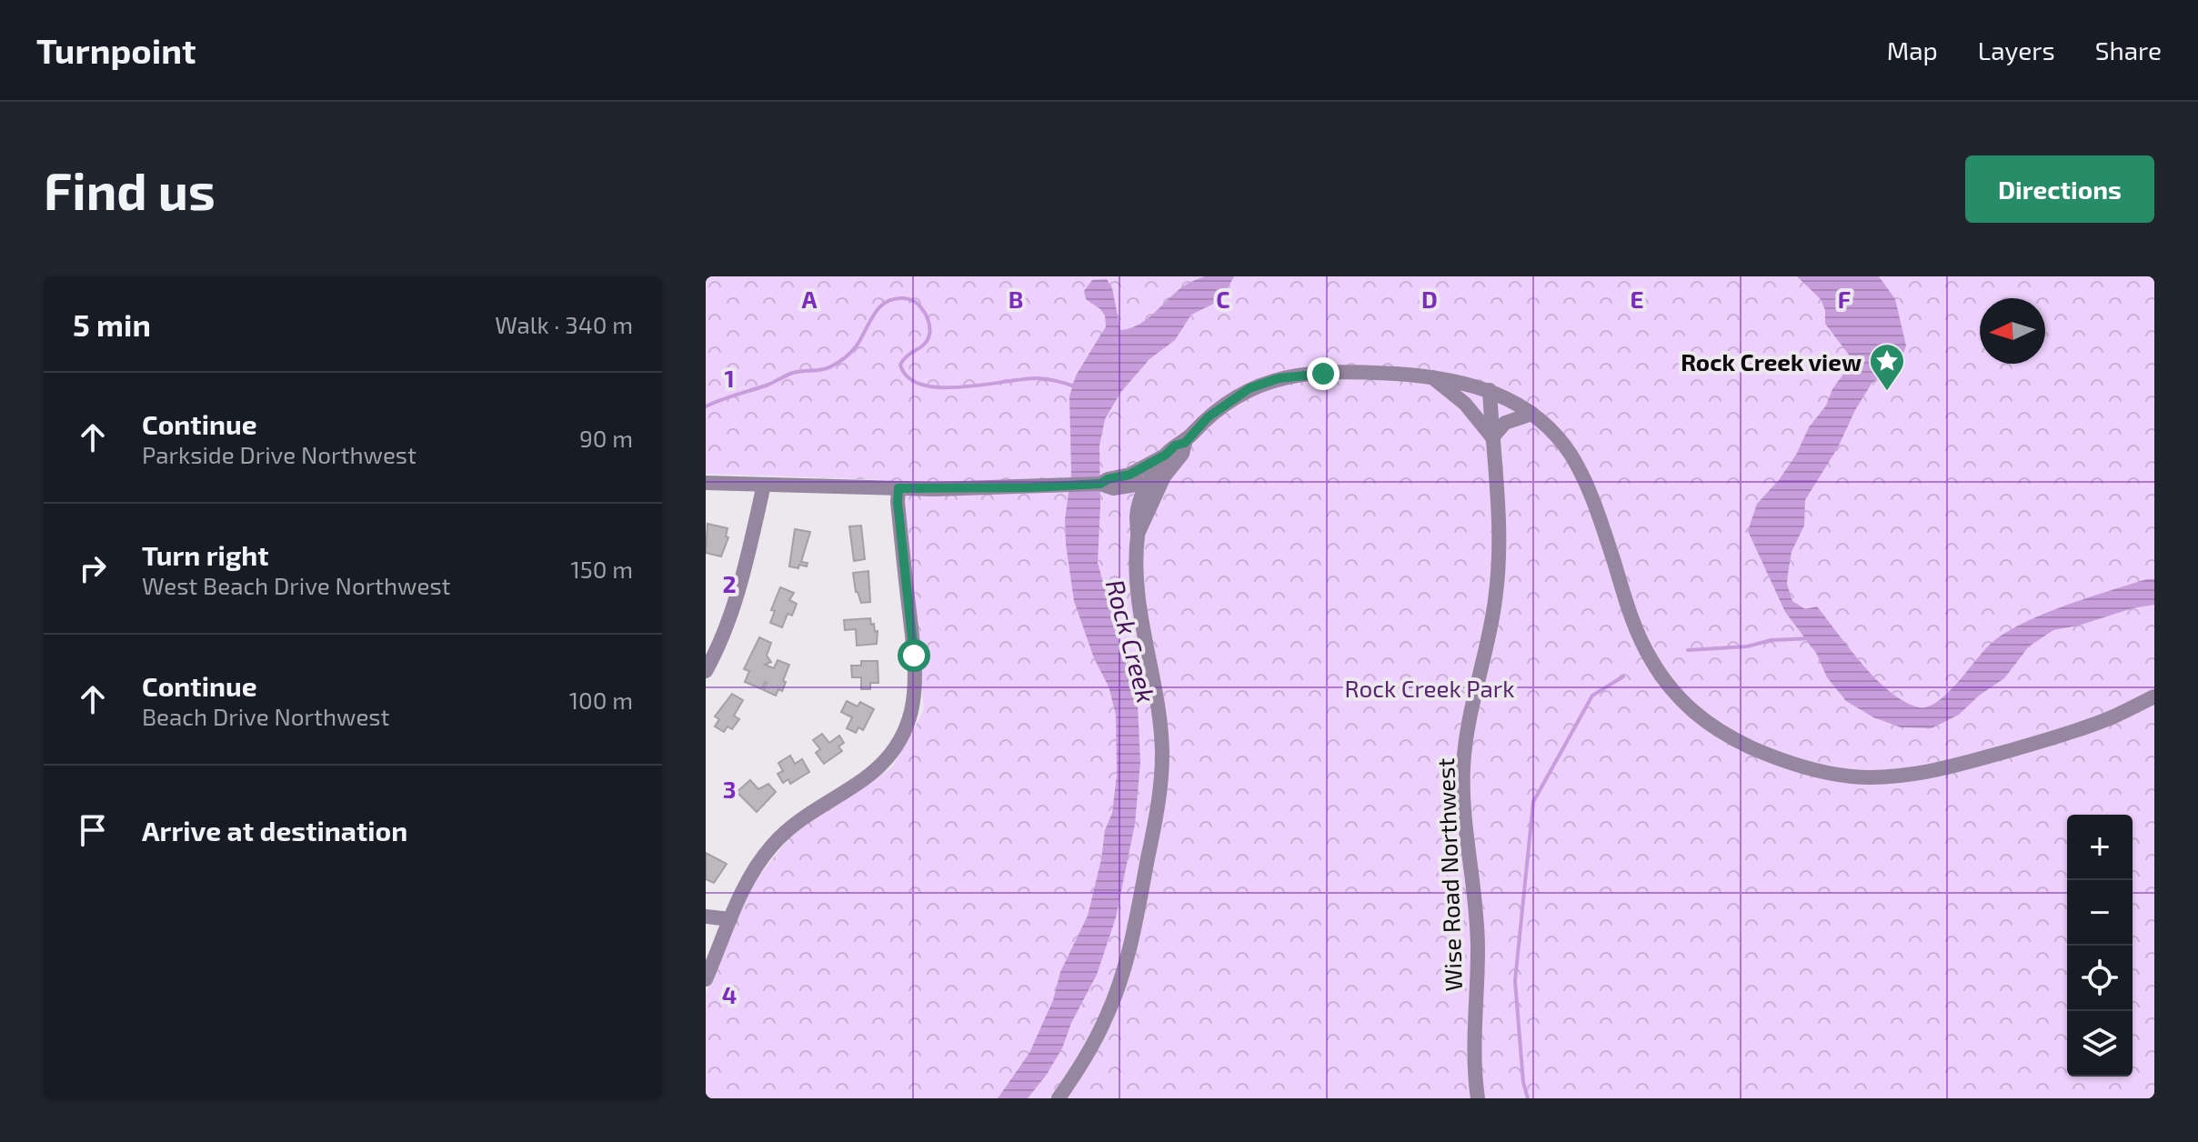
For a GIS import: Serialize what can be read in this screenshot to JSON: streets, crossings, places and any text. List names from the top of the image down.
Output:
{
  "streets": {
    "street": ["Wise Road Northwest"]
  },
  "water": ["Rock Creek"],
  "parks": ["Rock Creek Park"],
  "places": {
    "place": ["Rock Creek view"]
  },
  "north": "left",
  "page": {
    "header": "Turnpoint",
    "nav": ["Map", "Layers", "Share"],
    "buttons": "Directions",
    "title": "Find us",
    "heading": ["5 min", "Walk · 340 m"],
    "list": [
      ["Continue", "Parkside Drive Northwest", "90 m"],
      ["Turn right", "West Beach Drive Northwest", "150 m"],
      ["Continue", "Beach Drive Northwest", "100 m"],
      "Arrive at destination"
    ],
    "map_buttons": ["+", "−"]
  },
  "grid": {
    "columns": [
      "A",
      "B",
      "C",
      "D",
      "E",
      "F"
    ],
    "rows": [
      "1",
      "2",
      "3",
      "4"
    ]
  }
}
